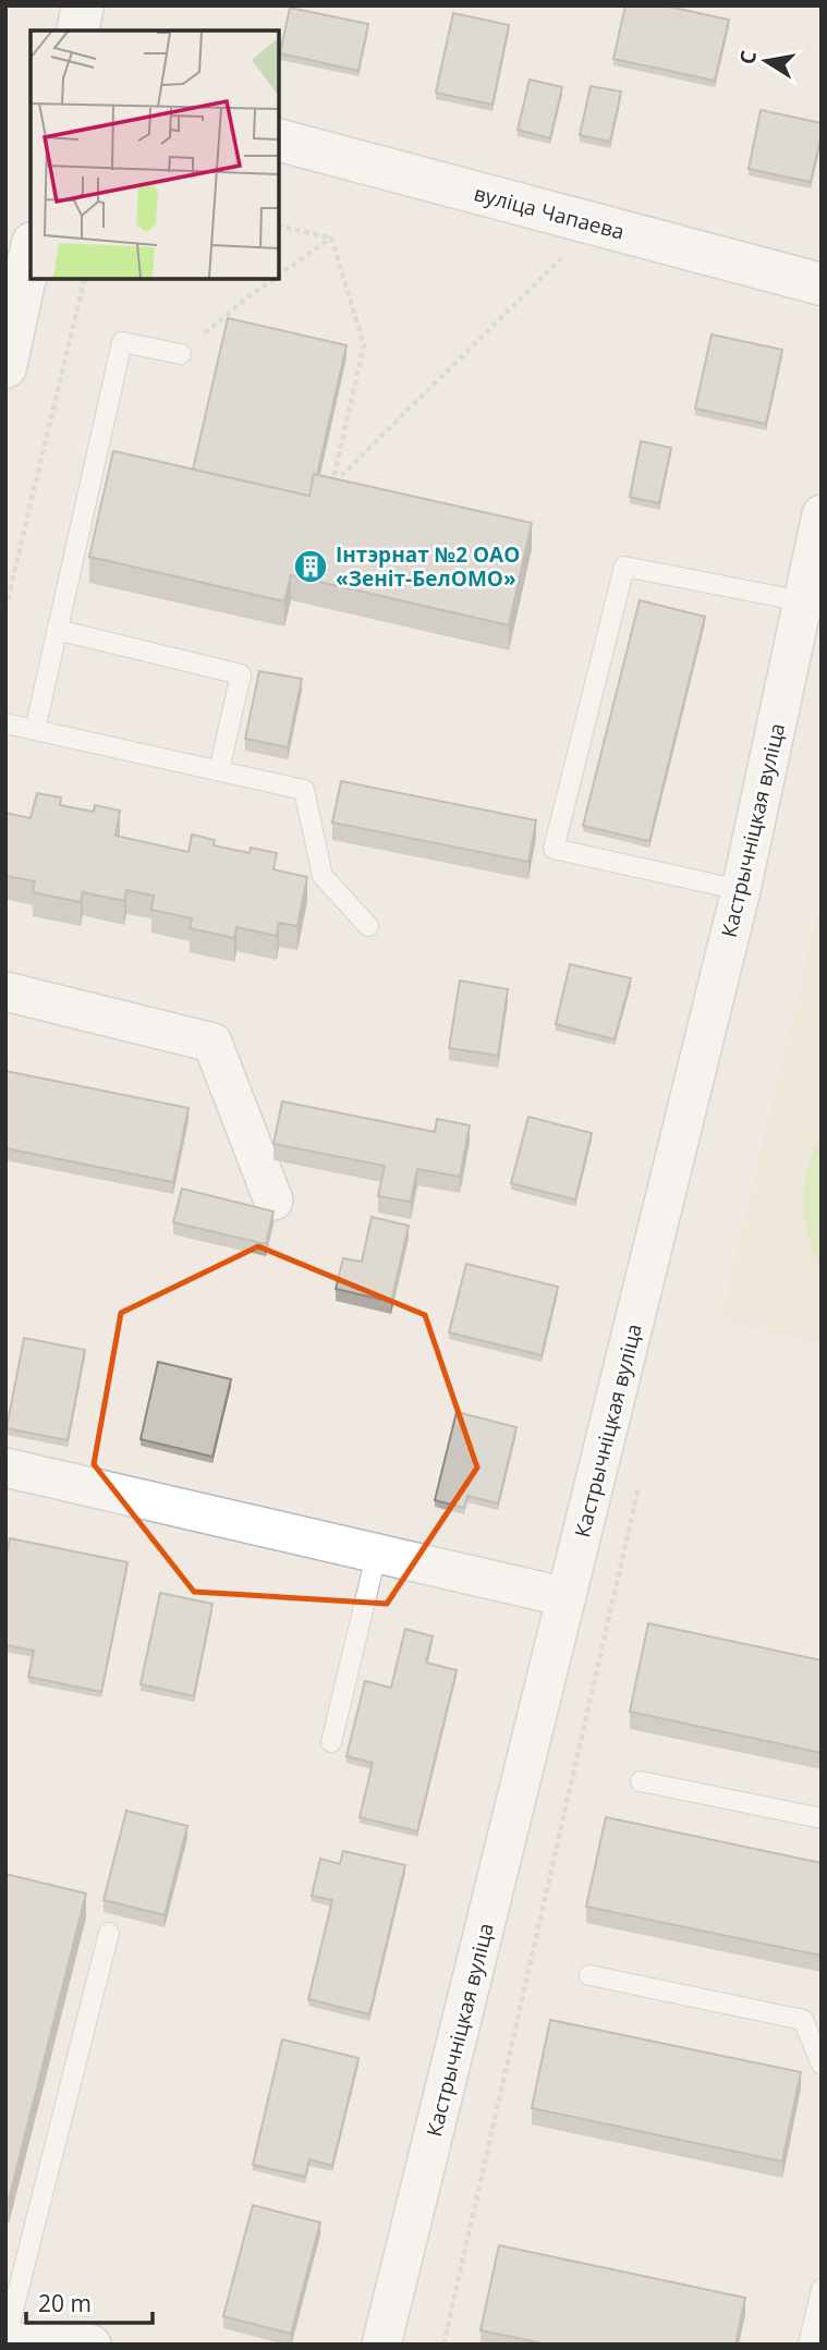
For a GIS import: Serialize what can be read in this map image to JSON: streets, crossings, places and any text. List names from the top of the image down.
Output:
{
  "streets": {
    "main road": ["вуліца Чапаева"],
    "street": ["Кастрычніцкая вуліца"]
  },
  "places": {
    "building": ["Інтэрнат №2 ОАО «Зеніт-БелОМО»"]
  },
  "scale_bar": "20 m",
  "north": "left"
}
